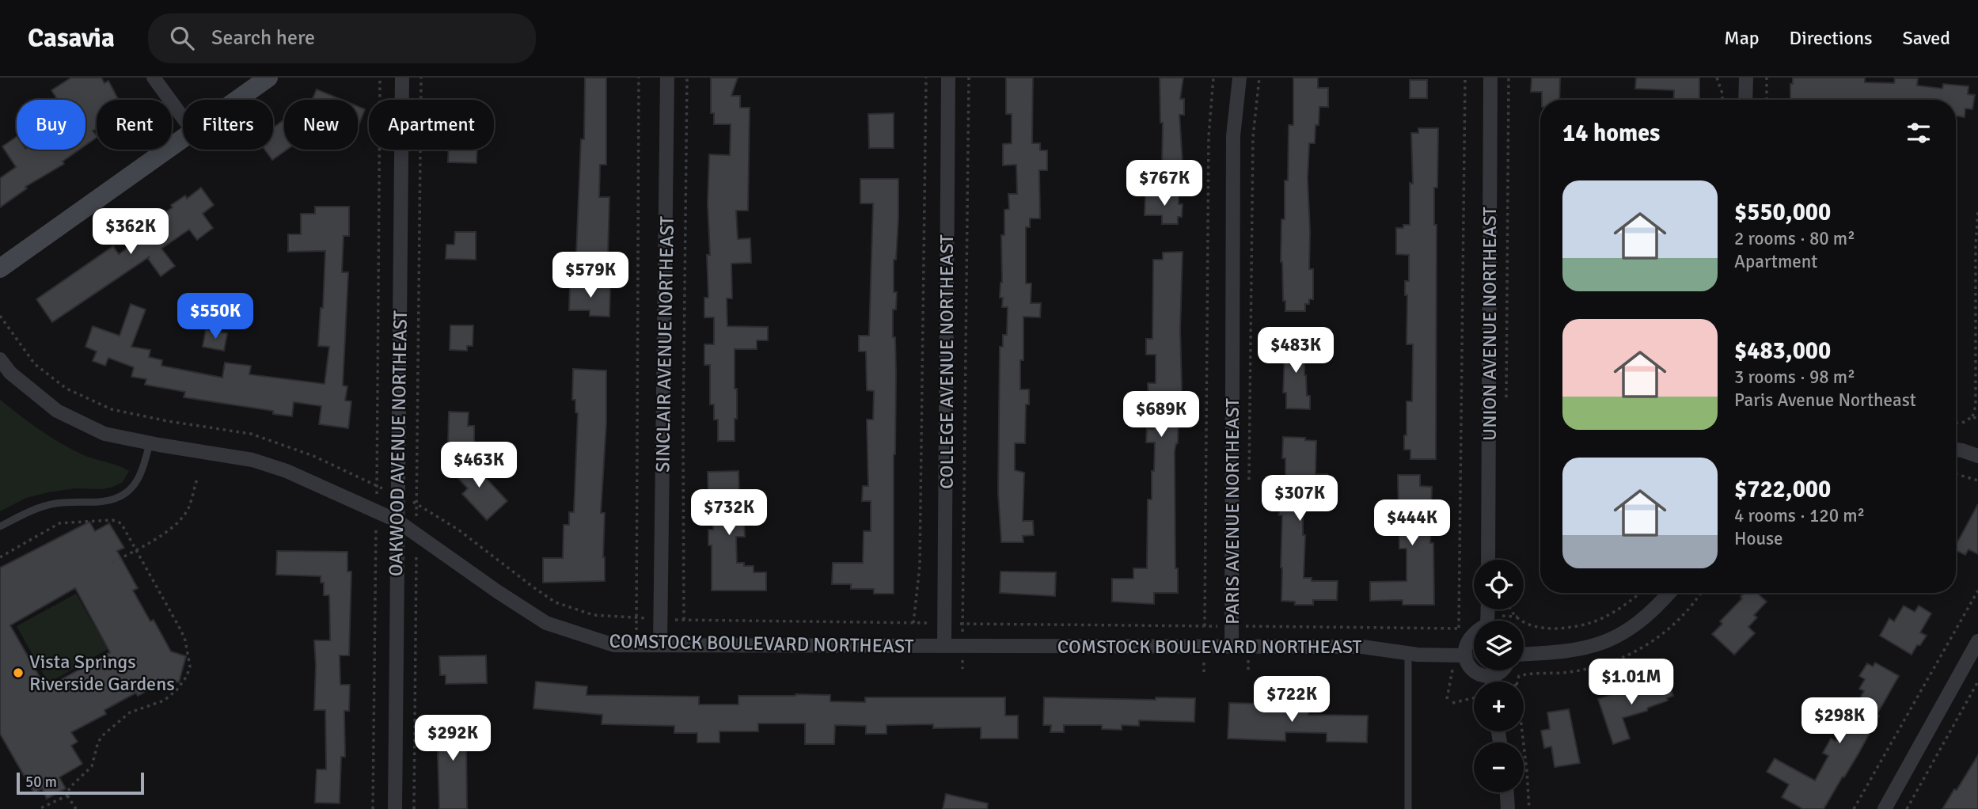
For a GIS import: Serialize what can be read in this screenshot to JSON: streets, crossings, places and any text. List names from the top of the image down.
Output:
{
  "streets": {
    "street": [
      "UNION AVENUE NORTHEAST",
      "SINCLAIR AVENUE NORTHEAST",
      "COLLEGE AVENUE NORTHEAST",
      "OAKWOOD AVENUE NORTHEAST",
      "PARIS AVENUE NORTHEAST",
      "COMSTOCK BOULEVARD NORTHEAST"
    ]
  },
  "crossings": [
    ["SINCLAIR AVENUE NORTHEAST", "COMSTOCK BOULEVARD NORTHEAST"],
    ["COLLEGE AVENUE NORTHEAST", "COMSTOCK BOULEVARD NORTHEAST"],
    ["OAKWOOD AVENUE NORTHEAST", "COMSTOCK BOULEVARD NORTHEAST"],
    ["PARIS AVENUE NORTHEAST", "COMSTOCK BOULEVARD NORTHEAST"]
  ],
  "places": ["Vista Springs Riverside Gardens"],
  "scale_bar": "50 m",
  "page": {
    "header": "Casavia",
    "search": "Search here",
    "nav": ["Map", "Directions", "Saved"],
    "chip": [
      "Buy",
      "Rent",
      "Filters",
      "New",
      "Apartment"
    ],
    "heading": "14 homes",
    "price": [
      "$767K",
      "$362K",
      "$579K",
      "$550K",
      "$483K",
      "$689K",
      "$463K",
      "$307K",
      "$732K",
      "$444K",
      "$1.01M",
      "$722K",
      "$298K",
      "$292K"
    ],
    "list": [
      {
        "name": "$550,000",
        "note": "2 rooms · 80 m² · Apartment"
      },
      {
        "name": "$483,000",
        "note": "3 rooms · 98 m² · Paris Avenue Northeast"
      },
      {
        "name": "$722,000",
        "note": "4 rooms · 120 m² · House"
      }
    ],
    "map_buttons": ["+", "−"],
    "scale": "50 m"
  }
}
